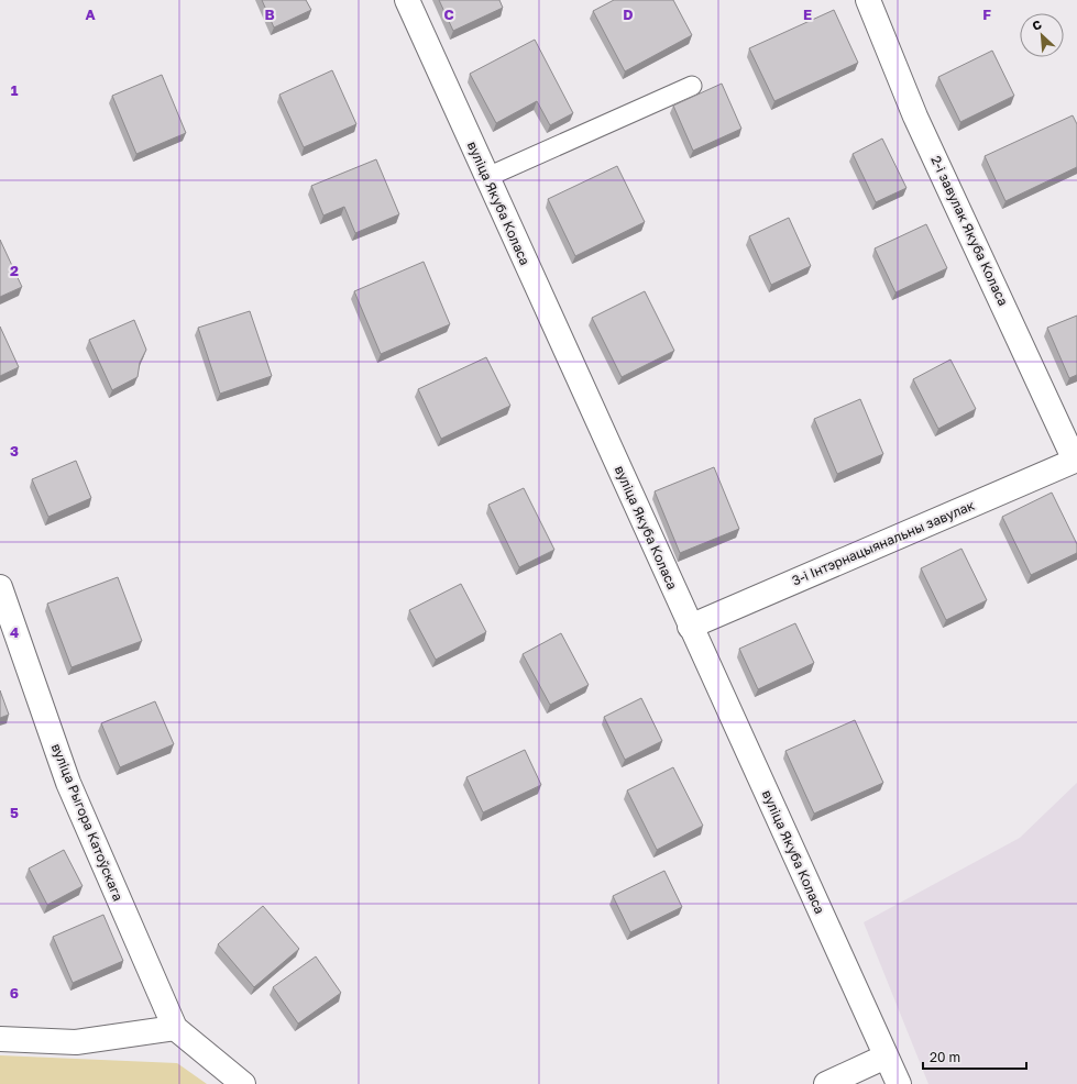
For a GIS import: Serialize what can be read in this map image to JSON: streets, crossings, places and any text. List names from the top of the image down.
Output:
{
  "streets": {
    "street": [
      "вуліца Якуба Коласа",
      "2-і завулак Якуба Коласа",
      "3-і Інтэрнацыянальны завулак",
      "вуліца Рыгора Катоўскага"
    ]
  },
  "crossings": [
    ["вуліца Якуба Коласа", "3-і Інтэрнацыянальны завулак"],
    ["2-і завулак Якуба Коласа", "3-і Інтэрнацыянальны завулак"]
  ],
  "scale_bar": "20 m",
  "north": "top left",
  "grid": {
    "columns": [
      "A",
      "B",
      "C",
      "D",
      "E",
      "F"
    ],
    "rows": [
      "1",
      "2",
      "3",
      "4",
      "5",
      "6"
    ]
  }
}
